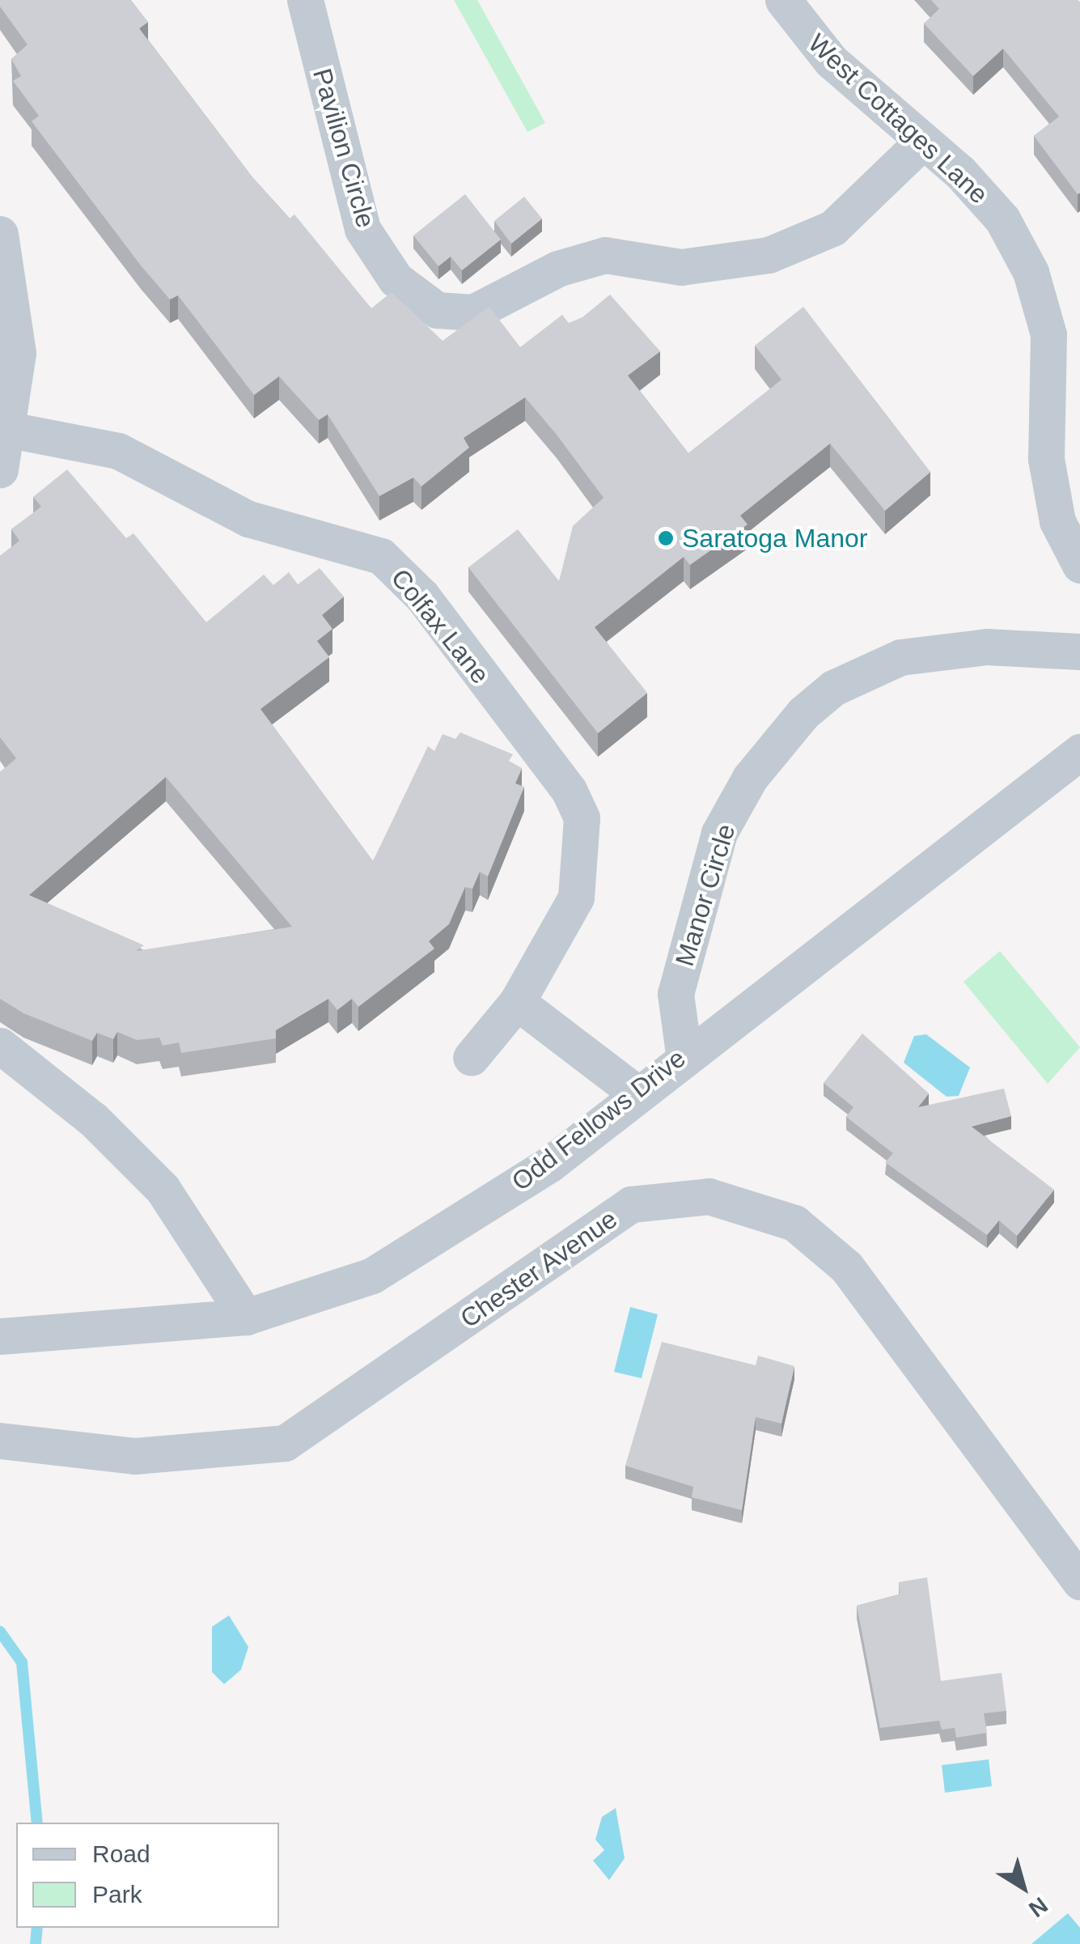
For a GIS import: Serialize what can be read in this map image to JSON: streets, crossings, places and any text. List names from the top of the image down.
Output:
{
  "streets": {
    "street": [
      "West Cottages Lane",
      "Pavilion Circle",
      "Colfax Lane",
      "Manor Circle",
      "Odd Fellows Drive",
      "Chester Avenue"
    ]
  },
  "crossings": [
    ["West Cottages Lane", "Pavilion Circle"],
    ["Manor Circle", "Odd Fellows Drive"]
  ],
  "places": ["Saratoga Manor"],
  "legend": ["Road", "Park"],
  "north": "bottom right"
}
